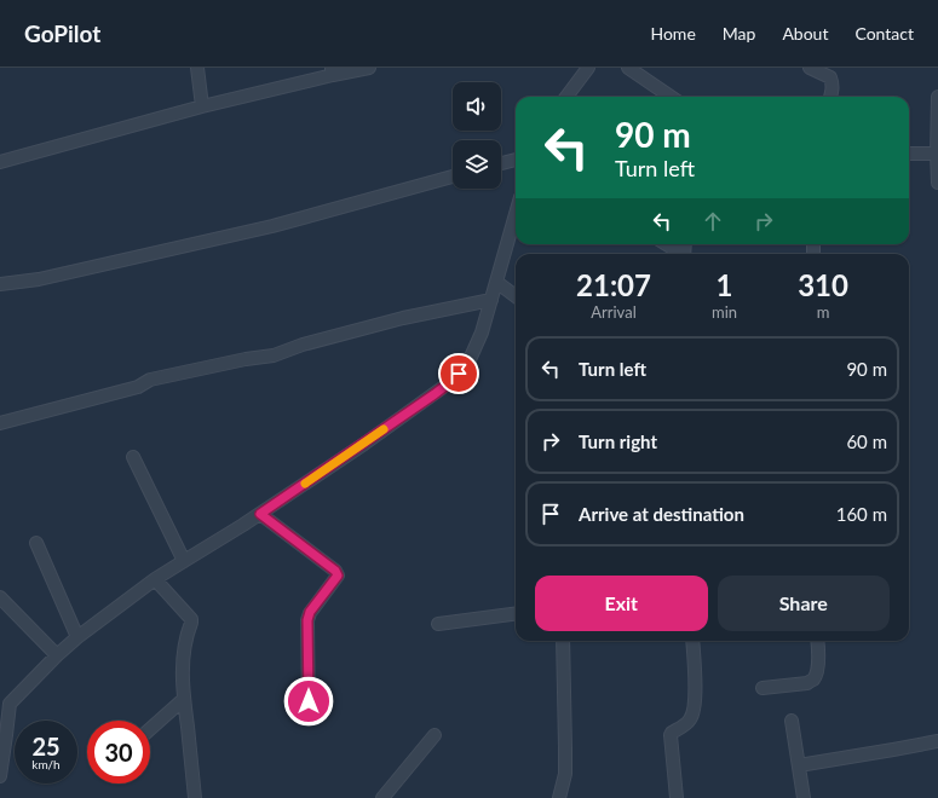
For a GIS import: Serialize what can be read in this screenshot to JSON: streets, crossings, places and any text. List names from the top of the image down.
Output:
{
  "page": {
    "header": "GoPilot",
    "nav": [
      "Home",
      "Map",
      "About",
      "Contact"
    ],
    "turn": ["90 m", "Turn left"],
    "eta": [
      "21:07",
      "Arrival",
      "1",
      "min",
      "310",
      "m"
    ],
    "list": [
      {
        "name": "Turn left",
        "value": "90 m"
      },
      {
        "name": "Turn right",
        "value": "60 m"
      },
      {
        "name": "Arrive at destination",
        "value": "160 m"
      }
    ],
    "buttons": ["Exit", "Share"],
    "speed": "25 km/h",
    "limit": "30"
  }
}
